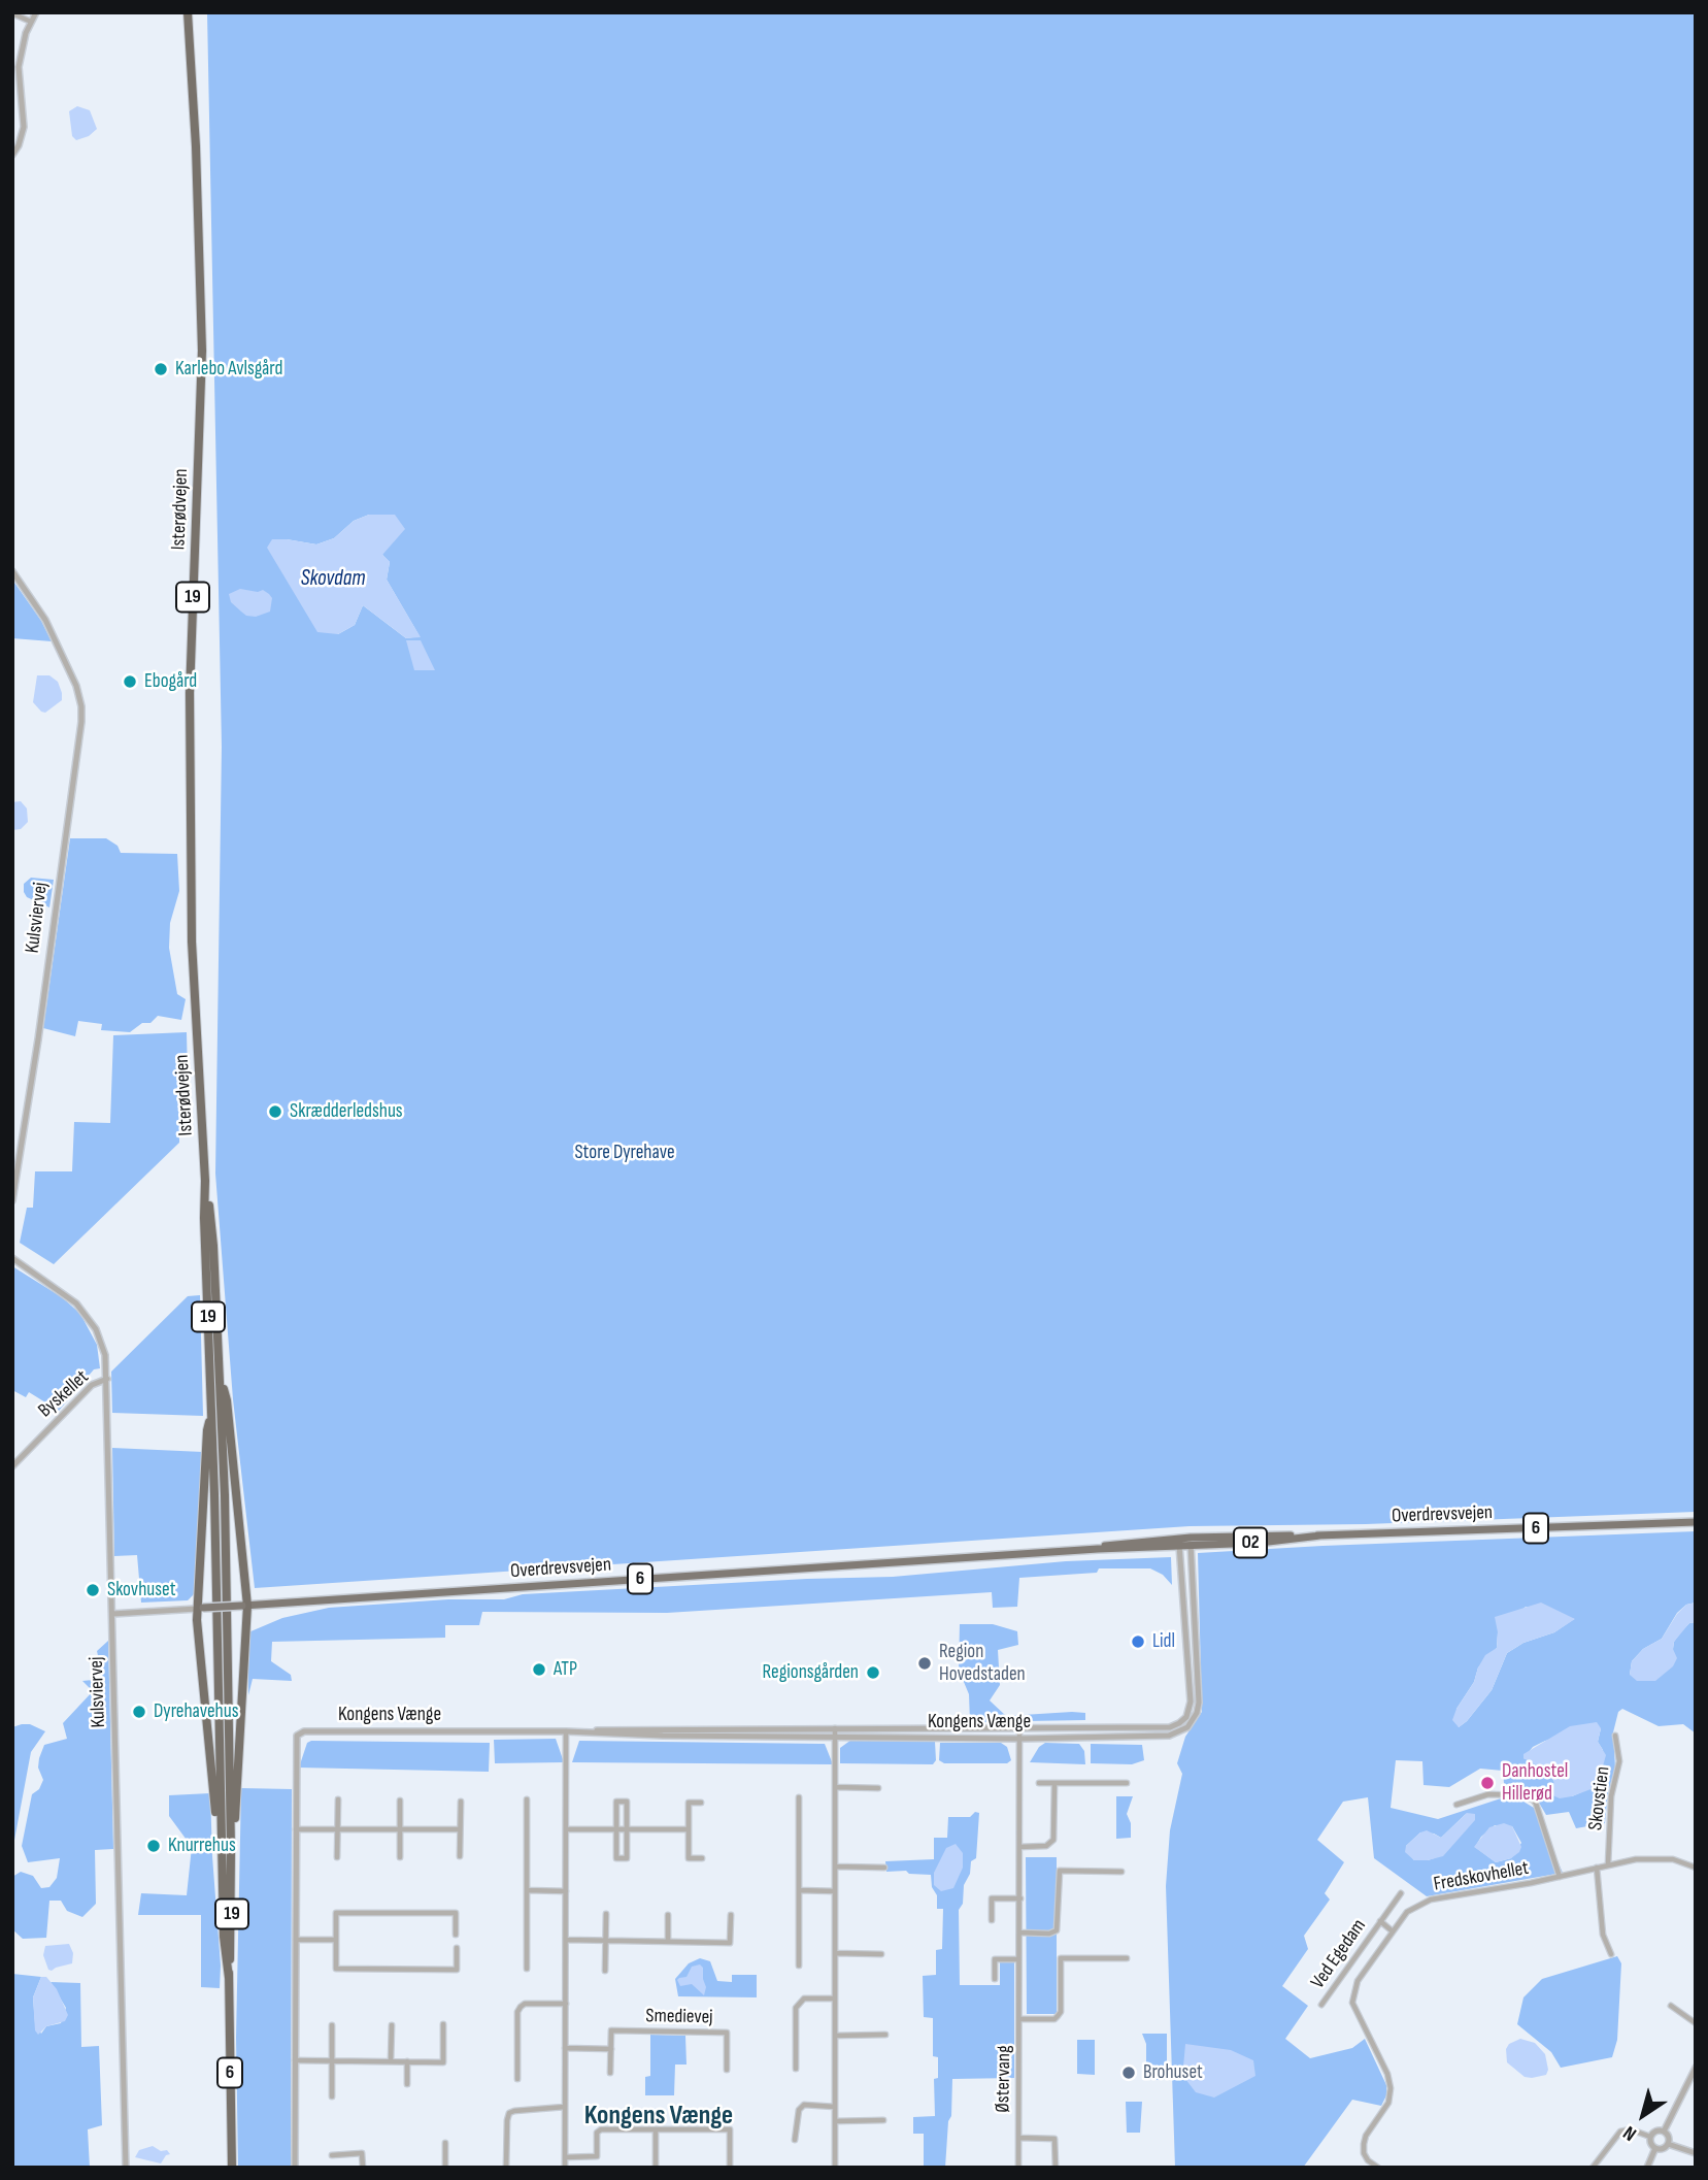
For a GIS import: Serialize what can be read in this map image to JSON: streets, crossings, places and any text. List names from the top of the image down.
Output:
{
  "streets": {
    "highway": ["Isterødvejen", "19", "6"],
    "main road": ["Overdrevsvejen", "O2"],
    "street": [
      "Kulsviervej",
      "Byskellet",
      "Kongens Vænge",
      "Skovstien",
      "Fredskovhellet",
      "Ved Egedam",
      "Smedievej",
      "Østervang"
    ]
  },
  "crossings": [
    ["Isterødvejen", "6"],
    ["Kulsviervej", "Byskellet"],
    ["Kulsviervej", "Overdrevsvejen"],
    ["Overdrevsvejen", "6"],
    ["Overdrevsvejen", "Kongens Vænge"],
    ["Kongens Vænge", "Østervang"],
    ["Skovstien", "Fredskovhellet"],
    ["Fredskovhellet", "Ved Egedam"]
  ],
  "districts": ["Kongens Vænge"],
  "water": ["Skovdam"],
  "parks": ["Store Dyrehave"],
  "places": [
    "Karlebo Avlsgård",
    "Ebogård",
    "Skrædderledshus",
    "Skovhuset",
    "Lidl",
    "Region Hovedstaden",
    "ATP",
    "Regionsgården",
    "Dyrehavehus",
    "Danhostel Hillerød",
    "Knurrehus",
    "Brohuset"
  ],
  "north": "bottom left"
}
